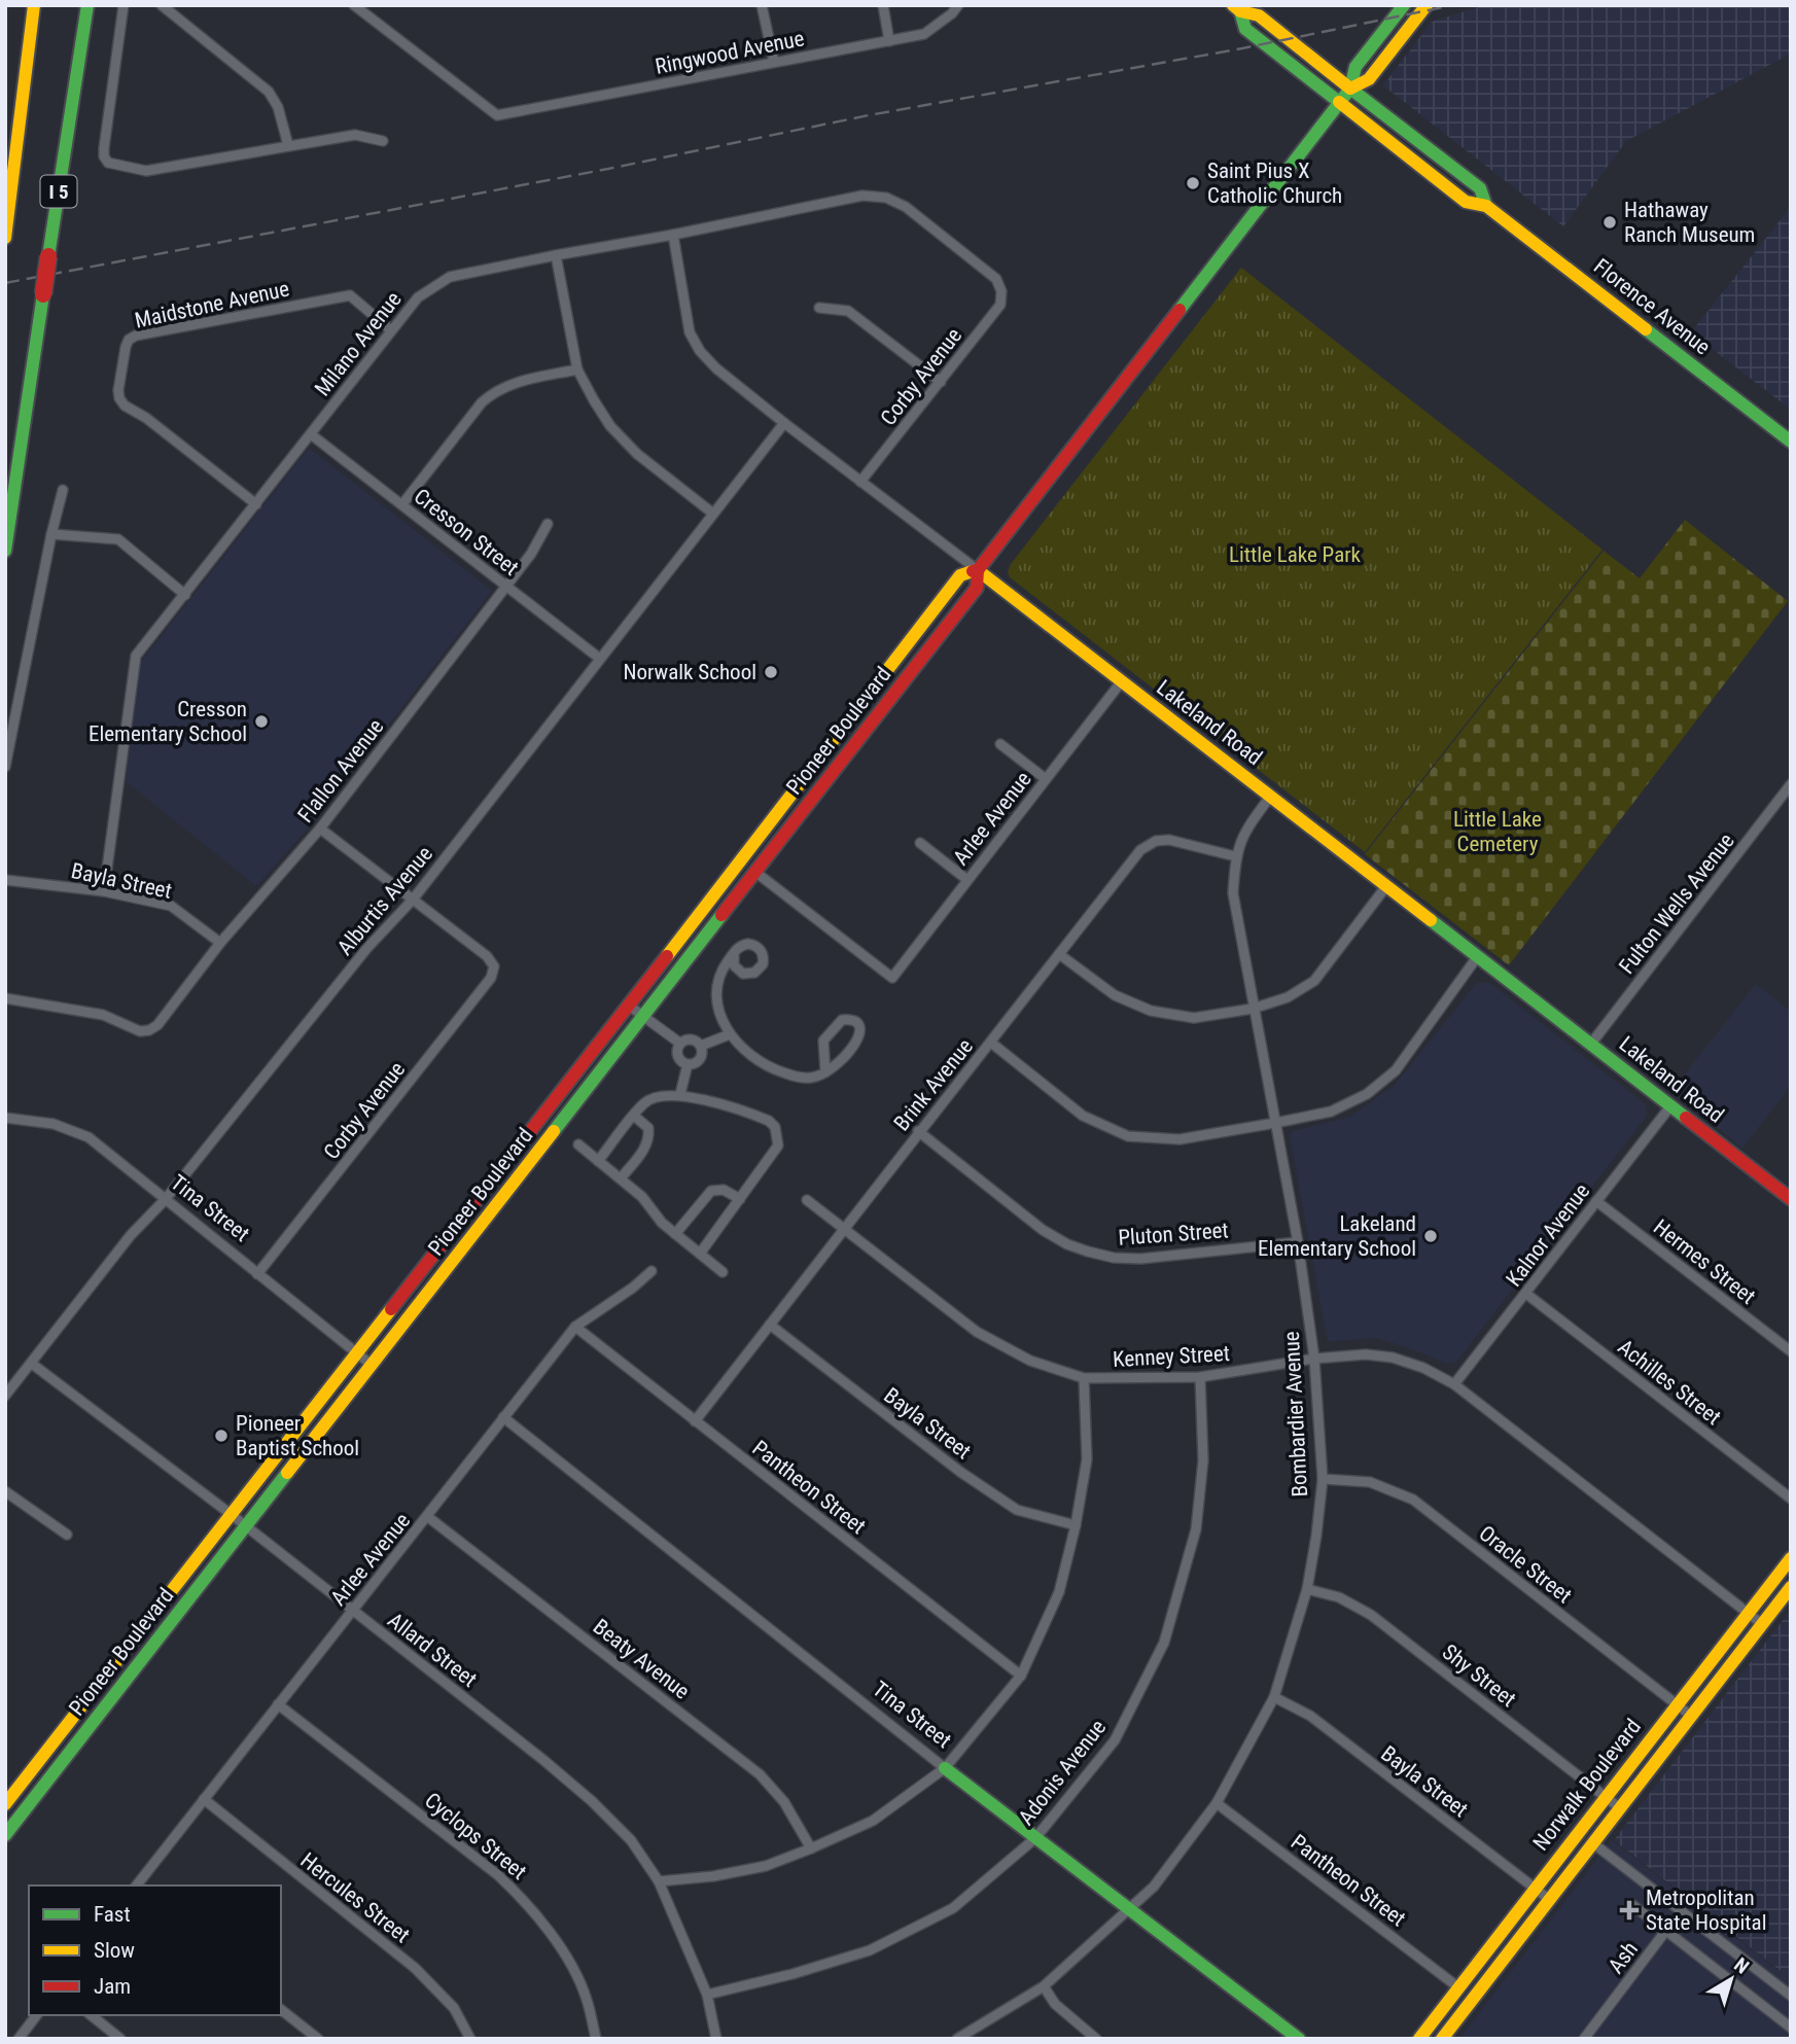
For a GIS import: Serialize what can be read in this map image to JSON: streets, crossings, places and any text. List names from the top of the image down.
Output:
{
  "streets": {
    "main road": [
      "I 5",
      "Florence Avenue",
      "Lakeland Road",
      "Pioneer Boulevard",
      "Tina Street",
      "Norwalk Boulevard"
    ],
    "street": [
      "Ringwood Avenue",
      "Maidstone Avenue",
      "Milano Avenue",
      "Corby Avenue",
      "Cresson Street",
      "Flallon Avenue",
      "Arlee Avenue",
      "Bayla Street",
      "Alburtis Avenue",
      "Fulton Wells Avenue",
      "Brink Avenue",
      "Pluton Street",
      "Kalnor Avenue",
      "Hermes Street",
      "Kenney Street",
      "Achilles Street",
      "Bombardier Avenue",
      "Pantheon Street",
      "Oracle Street",
      "Allard Street",
      "Beaty Avenue",
      "Shy Street",
      "Adonis Avenue",
      "Cyclops Street",
      "Hercules Street",
      "Ash"
    ]
  },
  "crossings": [
    ["Maidstone Avenue", "Milano Avenue"],
    ["Florence Avenue", "Pioneer Boulevard"],
    ["Milano Avenue", "Corby Avenue"],
    ["Milano Avenue", "Cresson Street"],
    ["Milano Avenue", "Lakeland Road"],
    ["Milano Avenue", "Bayla Street"],
    ["Corby Avenue", "Lakeland Road"],
    ["Corby Avenue", "Alburtis Avenue"],
    ["Corby Avenue", "Tina Street"],
    ["Cresson Street", "Flallon Avenue"],
    ["Cresson Street", "Alburtis Avenue"],
    ["Lakeland Road", "Pioneer Boulevard"],
    ["Lakeland Road", "Arlee Avenue"],
    ["Lakeland Road", "Alburtis Avenue"],
    ["Lakeland Road", "Fulton Wells Avenue"],
    ["Lakeland Road", "Kalnor Avenue"],
    ["Lakeland Road", "Bombardier Avenue"],
    ["Pioneer Boulevard", "Arlee Avenue"],
    ["Pioneer Boulevard", "Tina Street"],
    ["Pioneer Boulevard", "Allard Street"],
    ["Flallon Avenue", "Bayla Street"],
    ["Arlee Avenue", "Tina Street"],
    ["Arlee Avenue", "Pantheon Street"],
    ["Arlee Avenue", "Allard Street"],
    ["Arlee Avenue", "Beaty Avenue"],
    ["Arlee Avenue", "Cyclops Street"],
    ["Arlee Avenue", "Hercules Street"],
    ["Bayla Street", "Brink Avenue"],
    ["Bayla Street", "Bombardier Avenue"],
    ["Bayla Street", "Norwalk Boulevard"],
    ["Alburtis Avenue", "Tina Street"],
    ["Alburtis Avenue", "Allard Street"],
    ["Brink Avenue", "Pluton Street"],
    ["Brink Avenue", "Kenney Street"],
    ["Brink Avenue", "Bombardier Avenue"],
    ["Brink Avenue", "Pantheon Street"],
    ["Tina Street", "Bombardier Avenue"],
    ["Tina Street", "Adonis Avenue"],
    ["Pluton Street", "Bombardier Avenue"],
    ["Kalnor Avenue", "Hermes Street"],
    ["Kalnor Avenue", "Kenney Street"],
    ["Kalnor Avenue", "Achilles Street"],
    ["Kenney Street", "Bombardier Avenue"],
    ["Kenney Street", "Adonis Avenue"],
    ["Kenney Street", "Norwalk Boulevard"],
    ["Bombardier Avenue", "Pantheon Street"],
    ["Bombardier Avenue", "Oracle Street"],
    ["Bombardier Avenue", "Shy Street"],
    ["Pantheon Street", "Norwalk Boulevard"],
    ["Oracle Street", "Norwalk Boulevard"],
    ["Allard Street", "Adonis Avenue"],
    ["Shy Street", "Norwalk Boulevard"]
  ],
  "parks": ["Little Lake Park", "Little Lake Cemetery"],
  "places": {
    "other": [
      "Saint Pius X Catholic Church",
      "Hathaway Ranch Museum",
      "Norwalk School",
      "Cresson Elementary School",
      "Lakeland Elementary School",
      "Pioneer Baptist School"
    ],
    "health": ["Metropolitan State Hospital"]
  },
  "legend": ["Fast", "Slow", "Jam"],
  "north": "top right"
}
